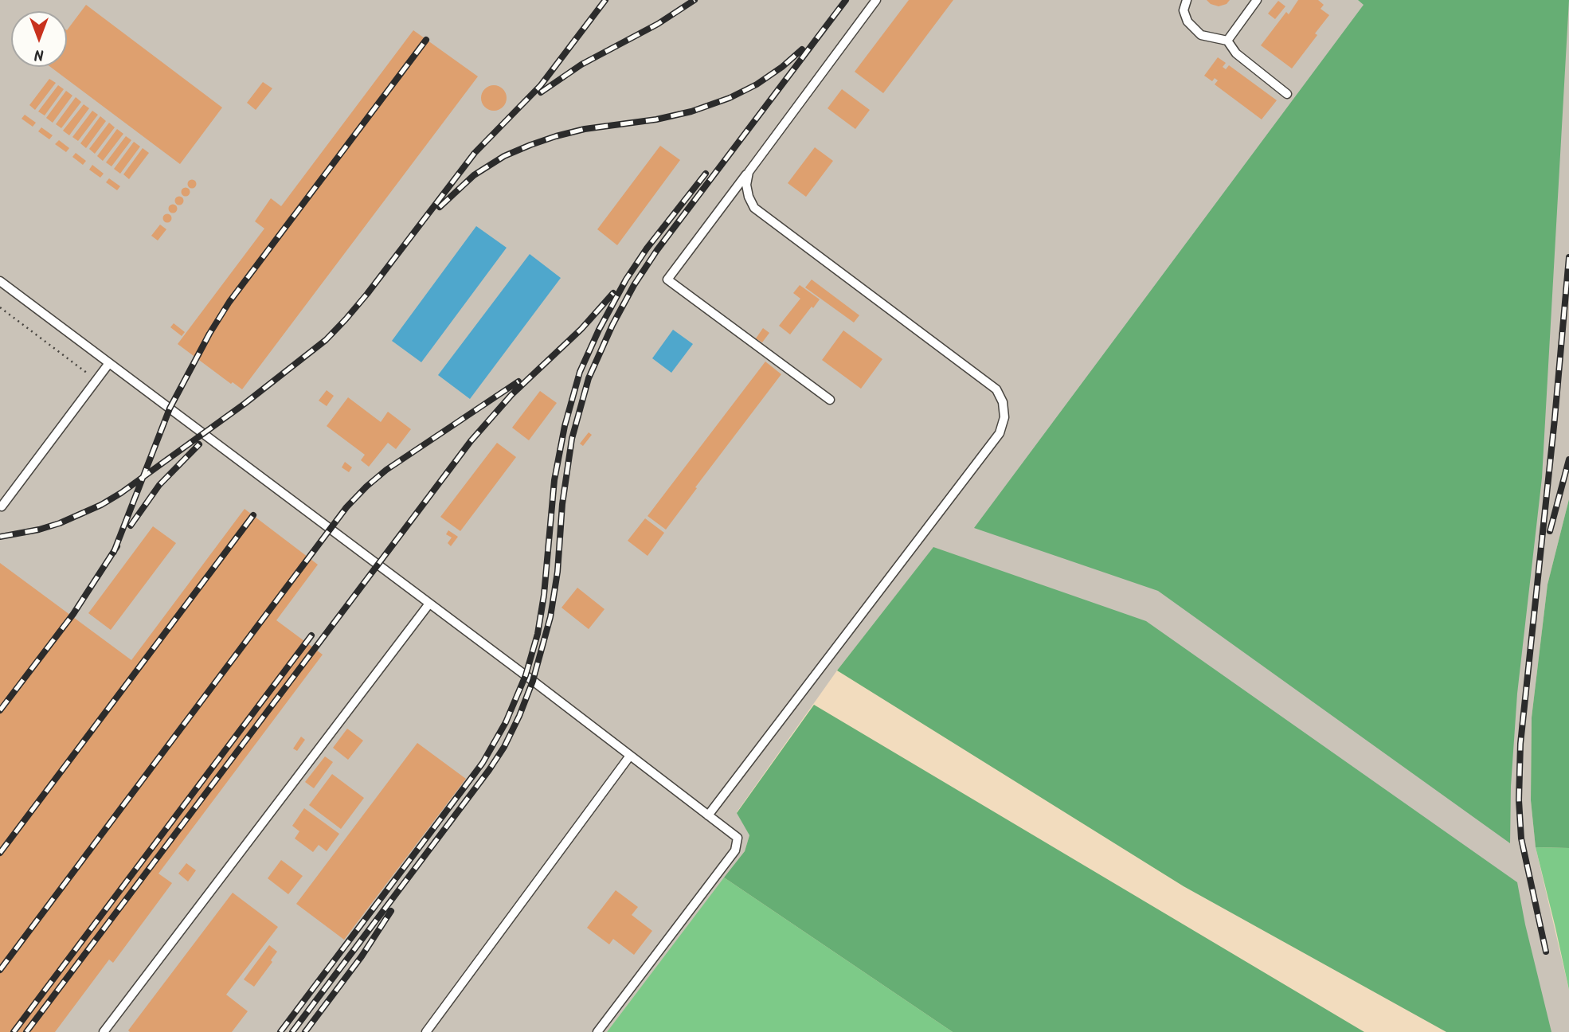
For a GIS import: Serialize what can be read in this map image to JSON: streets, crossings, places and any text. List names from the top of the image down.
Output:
{
  "north": "bottom"
}
